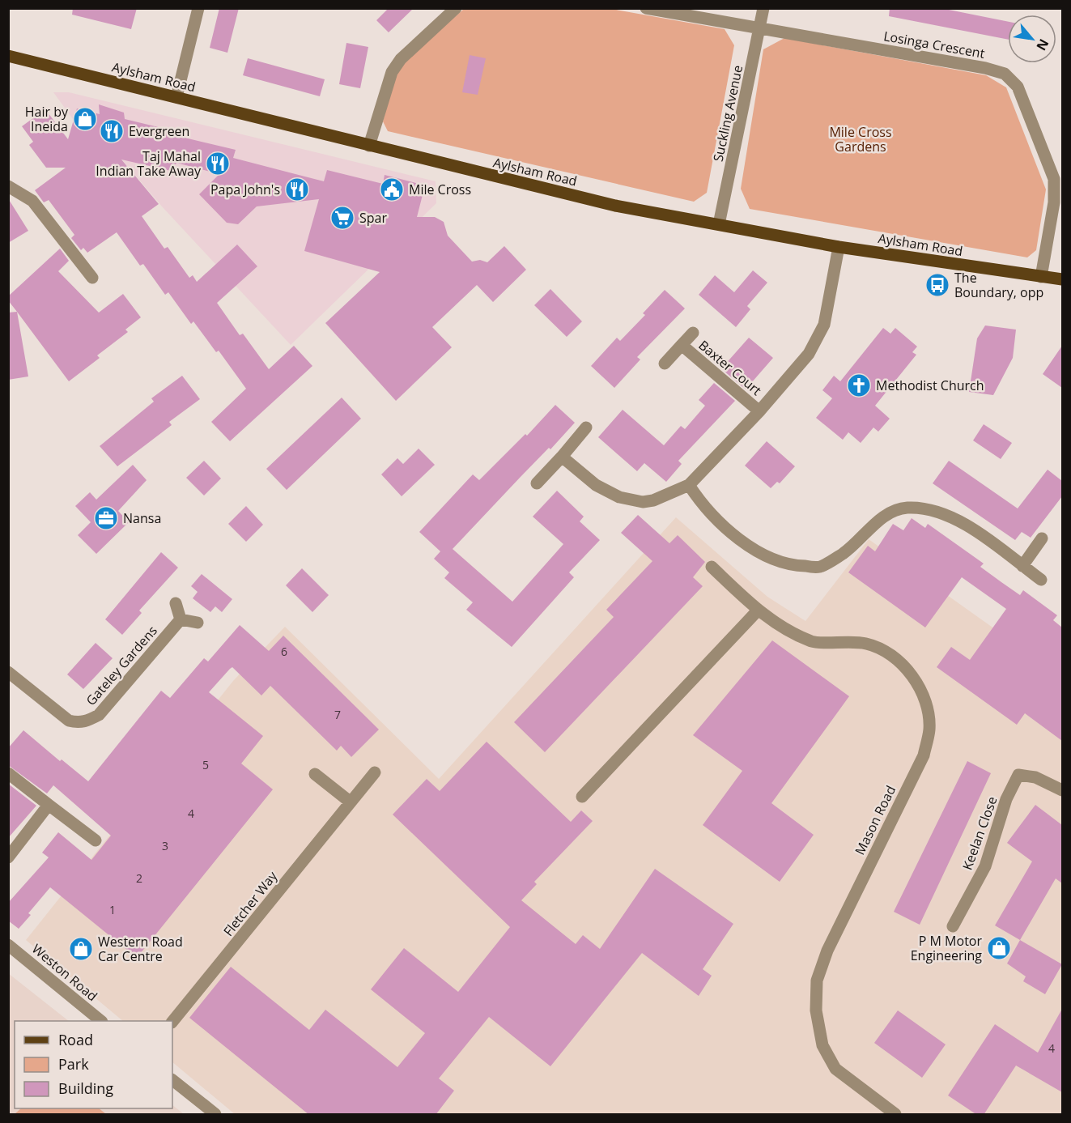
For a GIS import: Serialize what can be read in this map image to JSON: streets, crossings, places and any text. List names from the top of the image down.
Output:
{
  "streets": {
    "main road": ["Aylsham Road"],
    "street": [
      "Losinga Crescent",
      "Suckling Avenue",
      "Baxter Court",
      "Gateley Gardens",
      "Mason Road",
      "Keelan Close",
      "Fletcher Way",
      "Weston Road"
    ]
  },
  "crossings": [
    ["Losinga Crescent", "Aylsham Road"],
    ["Losinga Crescent", "Suckling Avenue"],
    ["Aylsham Road", "Suckling Avenue"],
    ["Aylsham Road", "Baxter Court"]
  ],
  "parks": ["Mile Cross Gardens"],
  "places": {
    "shop": ["Hair by Ineida", "P M Motor Engineering", "Western Road Car Centre"],
    "restaurant": ["Evergreen", "Taj Mahal Indian Take Away", "Papa John's"],
    "public building": ["Mile Cross"],
    "supermarket": ["Spar"],
    "bus stop": ["The Boundary, opp"],
    "church": ["Methodist Church"],
    "office": ["Nansa"]
  },
  "house_numbers": [
    "6",
    "7",
    "5",
    "4",
    "3",
    "2",
    "1",
    "4"
  ],
  "legend": ["Road", "Park", "Building"],
  "north": "bottom right"
}
